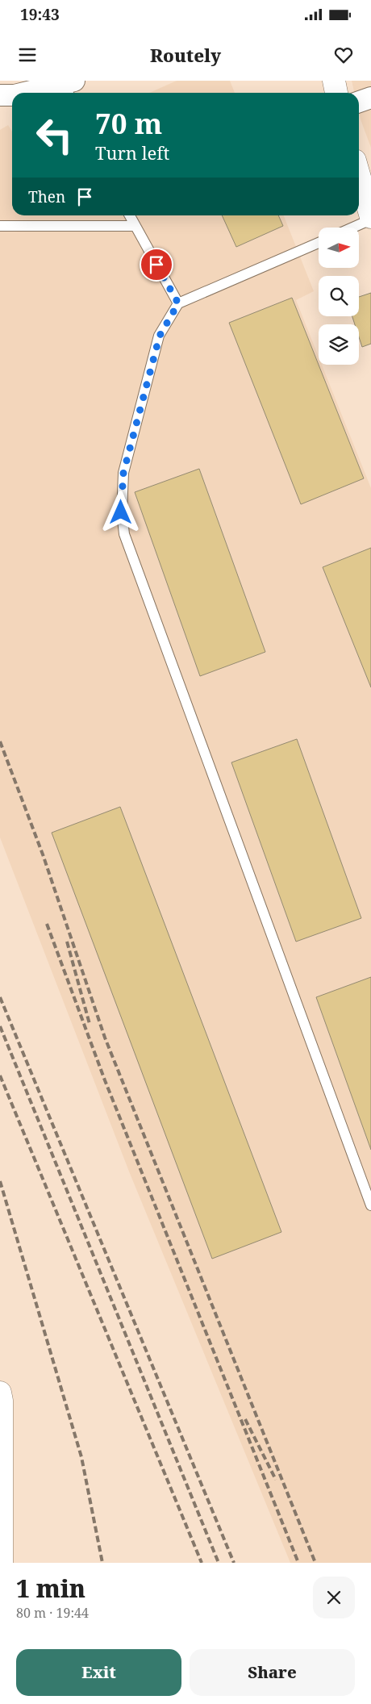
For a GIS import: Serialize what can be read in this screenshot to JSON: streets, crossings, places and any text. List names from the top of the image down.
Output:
{
  "north": "right",
  "page": {
    "status": "19:43",
    "header": "Routely",
    "turn": ["70 m", "Turn left"],
    "then": "Then",
    "heading": ["1 min", "80 m · 19:44"],
    "buttons": ["Exit", "Share"]
  }
}
